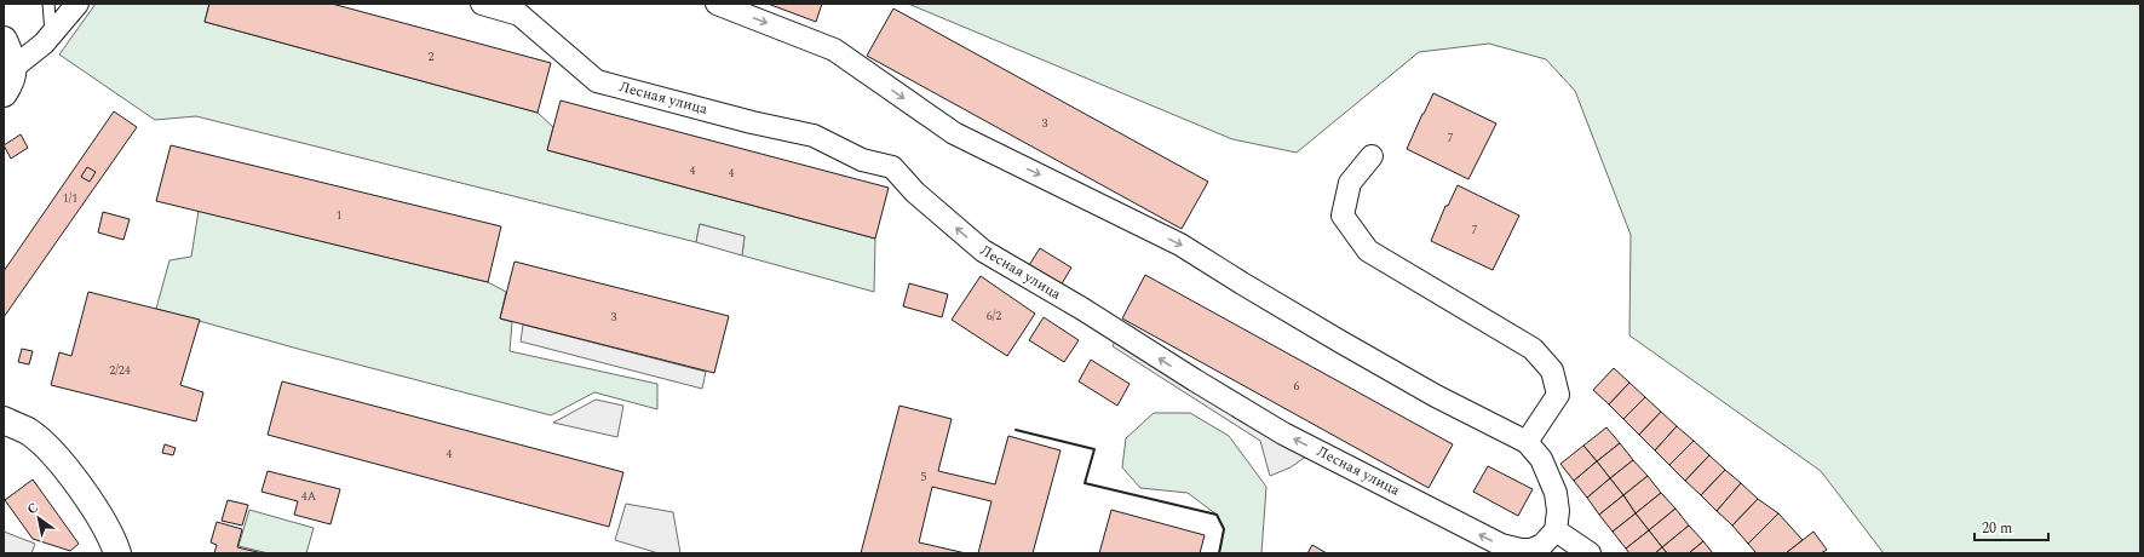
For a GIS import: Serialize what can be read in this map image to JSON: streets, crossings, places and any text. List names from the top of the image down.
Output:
{
  "streets": {
    "street": ["Лесная улица"]
  },
  "house_numbers": [
    "2",
    "3",
    "7",
    "4",
    "4",
    "1/1",
    "1",
    "7",
    "6/2",
    "3",
    "2/24",
    "6",
    "4",
    "5",
    "4А"
  ],
  "scale_bar": "20 m",
  "north": "top left"
}
